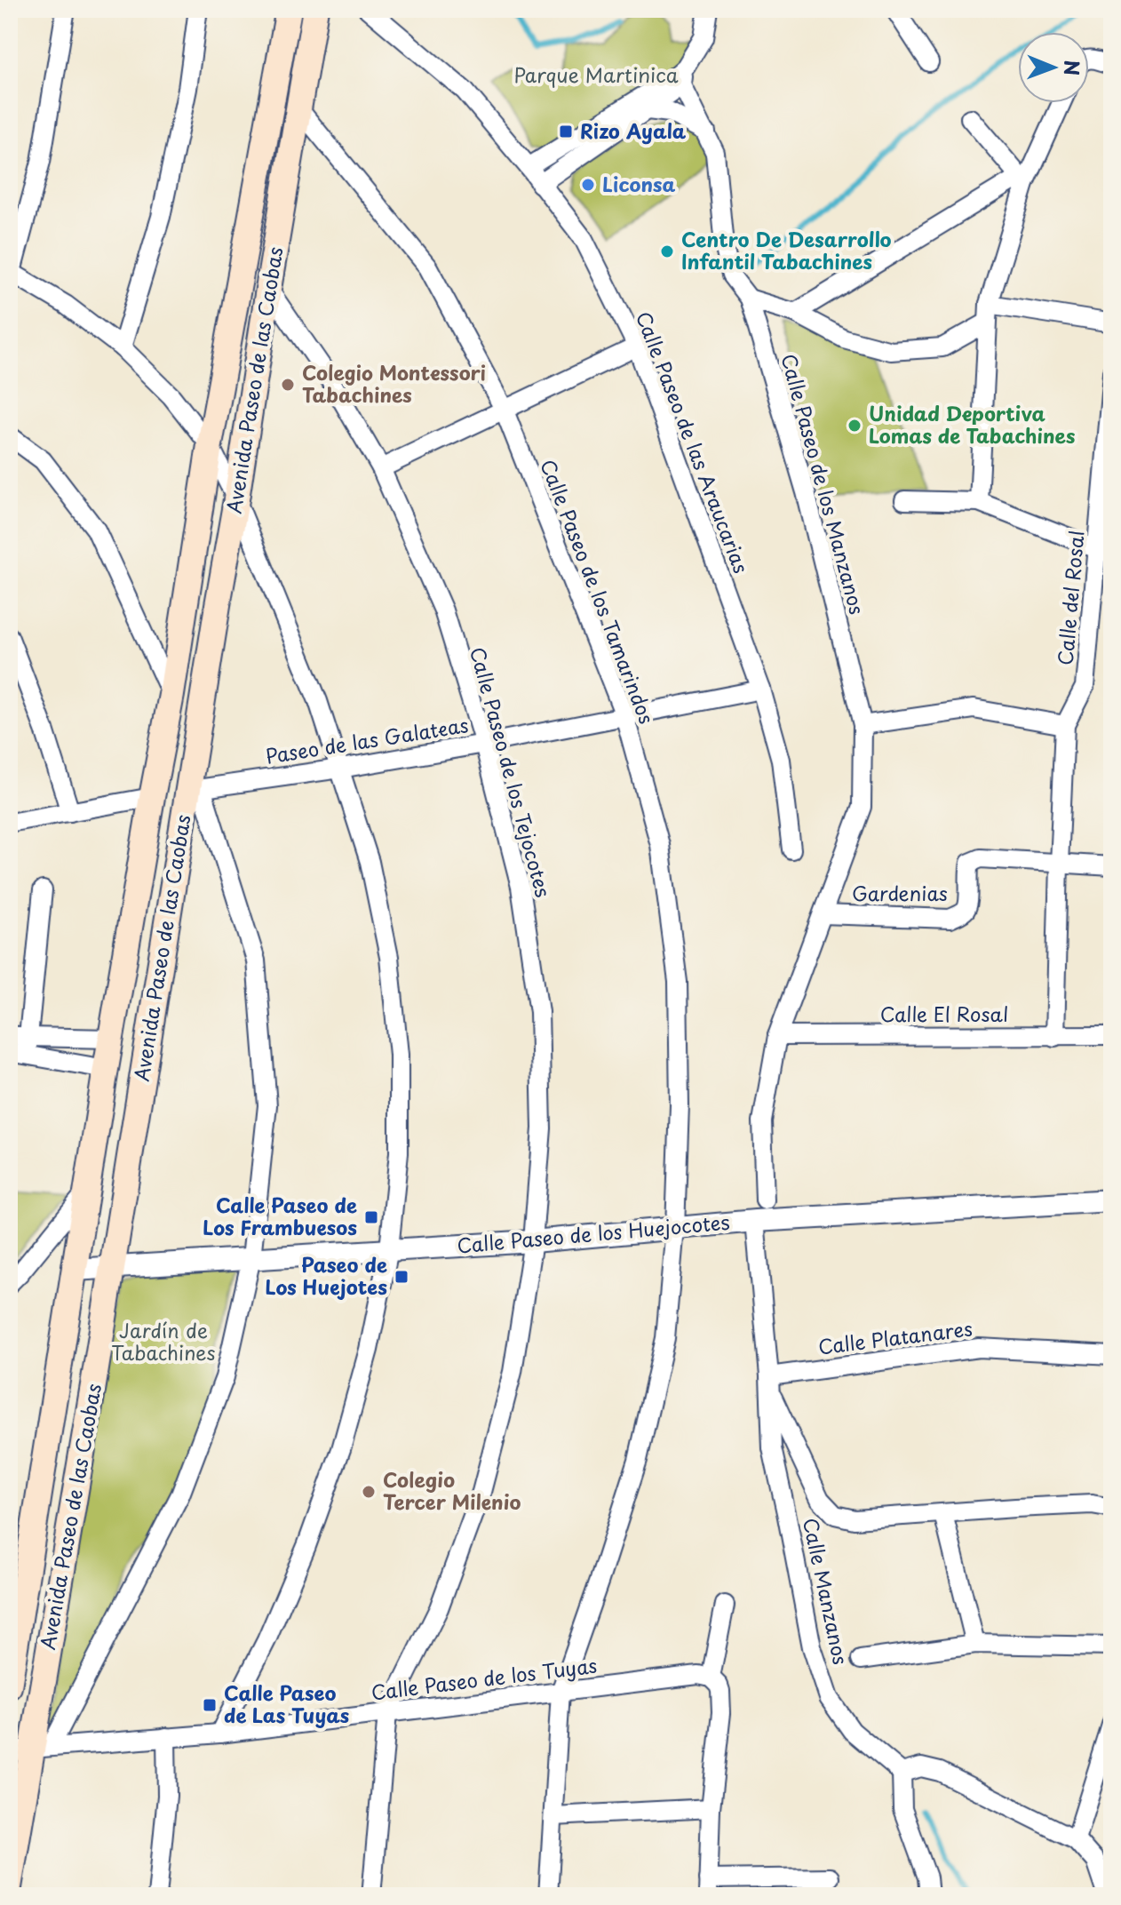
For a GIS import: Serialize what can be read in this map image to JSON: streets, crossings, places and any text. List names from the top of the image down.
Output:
{
  "streets": {
    "main road": ["Avenida Paseo de las Caobas"],
    "street": [
      "Calle Paseo de las Araucarias",
      "Calle Paseo de los Manzanos",
      "Calle Paseo de los Tamarindos",
      "Calle del Rosal",
      "Paseo de las Galateas",
      "Calle Paseo de los Tejocotes",
      "Gardenias",
      "Calle El Rosal",
      "Calle Paseo de los Huejocotes",
      "Calle Platanares",
      "Calle Manzanos",
      "Calle Paseo de los Tuyas"
    ]
  },
  "crossings": [
    ["Avenida Paseo de las Caobas", "Calle Paseo de los Tamarindos"],
    ["Avenida Paseo de las Caobas", "Paseo de las Galateas"],
    ["Avenida Paseo de las Caobas", "Calle Paseo de los Tejocotes"],
    ["Avenida Paseo de las Caobas", "Calle Paseo de los Huejocotes"],
    ["Avenida Paseo de las Caobas", "Calle Paseo de los Tuyas"],
    ["Calle Paseo de las Araucarias", "Paseo de las Galateas"],
    ["Calle Paseo de los Manzanos", "Gardenias"],
    ["Calle Paseo de los Tamarindos", "Paseo de las Galateas"],
    ["Calle Paseo de los Tamarindos", "Calle Paseo de los Huejocotes"],
    ["Calle Paseo de los Tamarindos", "Calle Paseo de los Tuyas"],
    ["Calle del Rosal", "Gardenias"],
    ["Calle del Rosal", "Calle El Rosal"],
    ["Paseo de las Galateas", "Calle Paseo de los Tejocotes"],
    ["Calle Paseo de los Tejocotes", "Calle Paseo de los Huejocotes"],
    ["Calle Paseo de los Tejocotes", "Calle Paseo de los Tuyas"],
    ["Calle Paseo de los Huejocotes", "Calle Manzanos"],
    ["Calle Platanares", "Calle Manzanos"]
  ],
  "parks": ["Parque Martinica", "Jardín de Tabachines"],
  "places": {
    "transit": [
      "Rizo Ayala",
      "Calle Paseo de Los Frambuesos",
      "Paseo de Los Huejotes",
      "Calle Paseo de Las Tuyas"
    ],
    "other": [
      "Liconsa",
      "Centro De Desarrollo Infantil Tabachines",
      "Colegio Montessori Tabachines",
      "Unidad Deportiva Lomas de Tabachines",
      "Colegio Tercer Milenio"
    ]
  },
  "north": "right"
}
